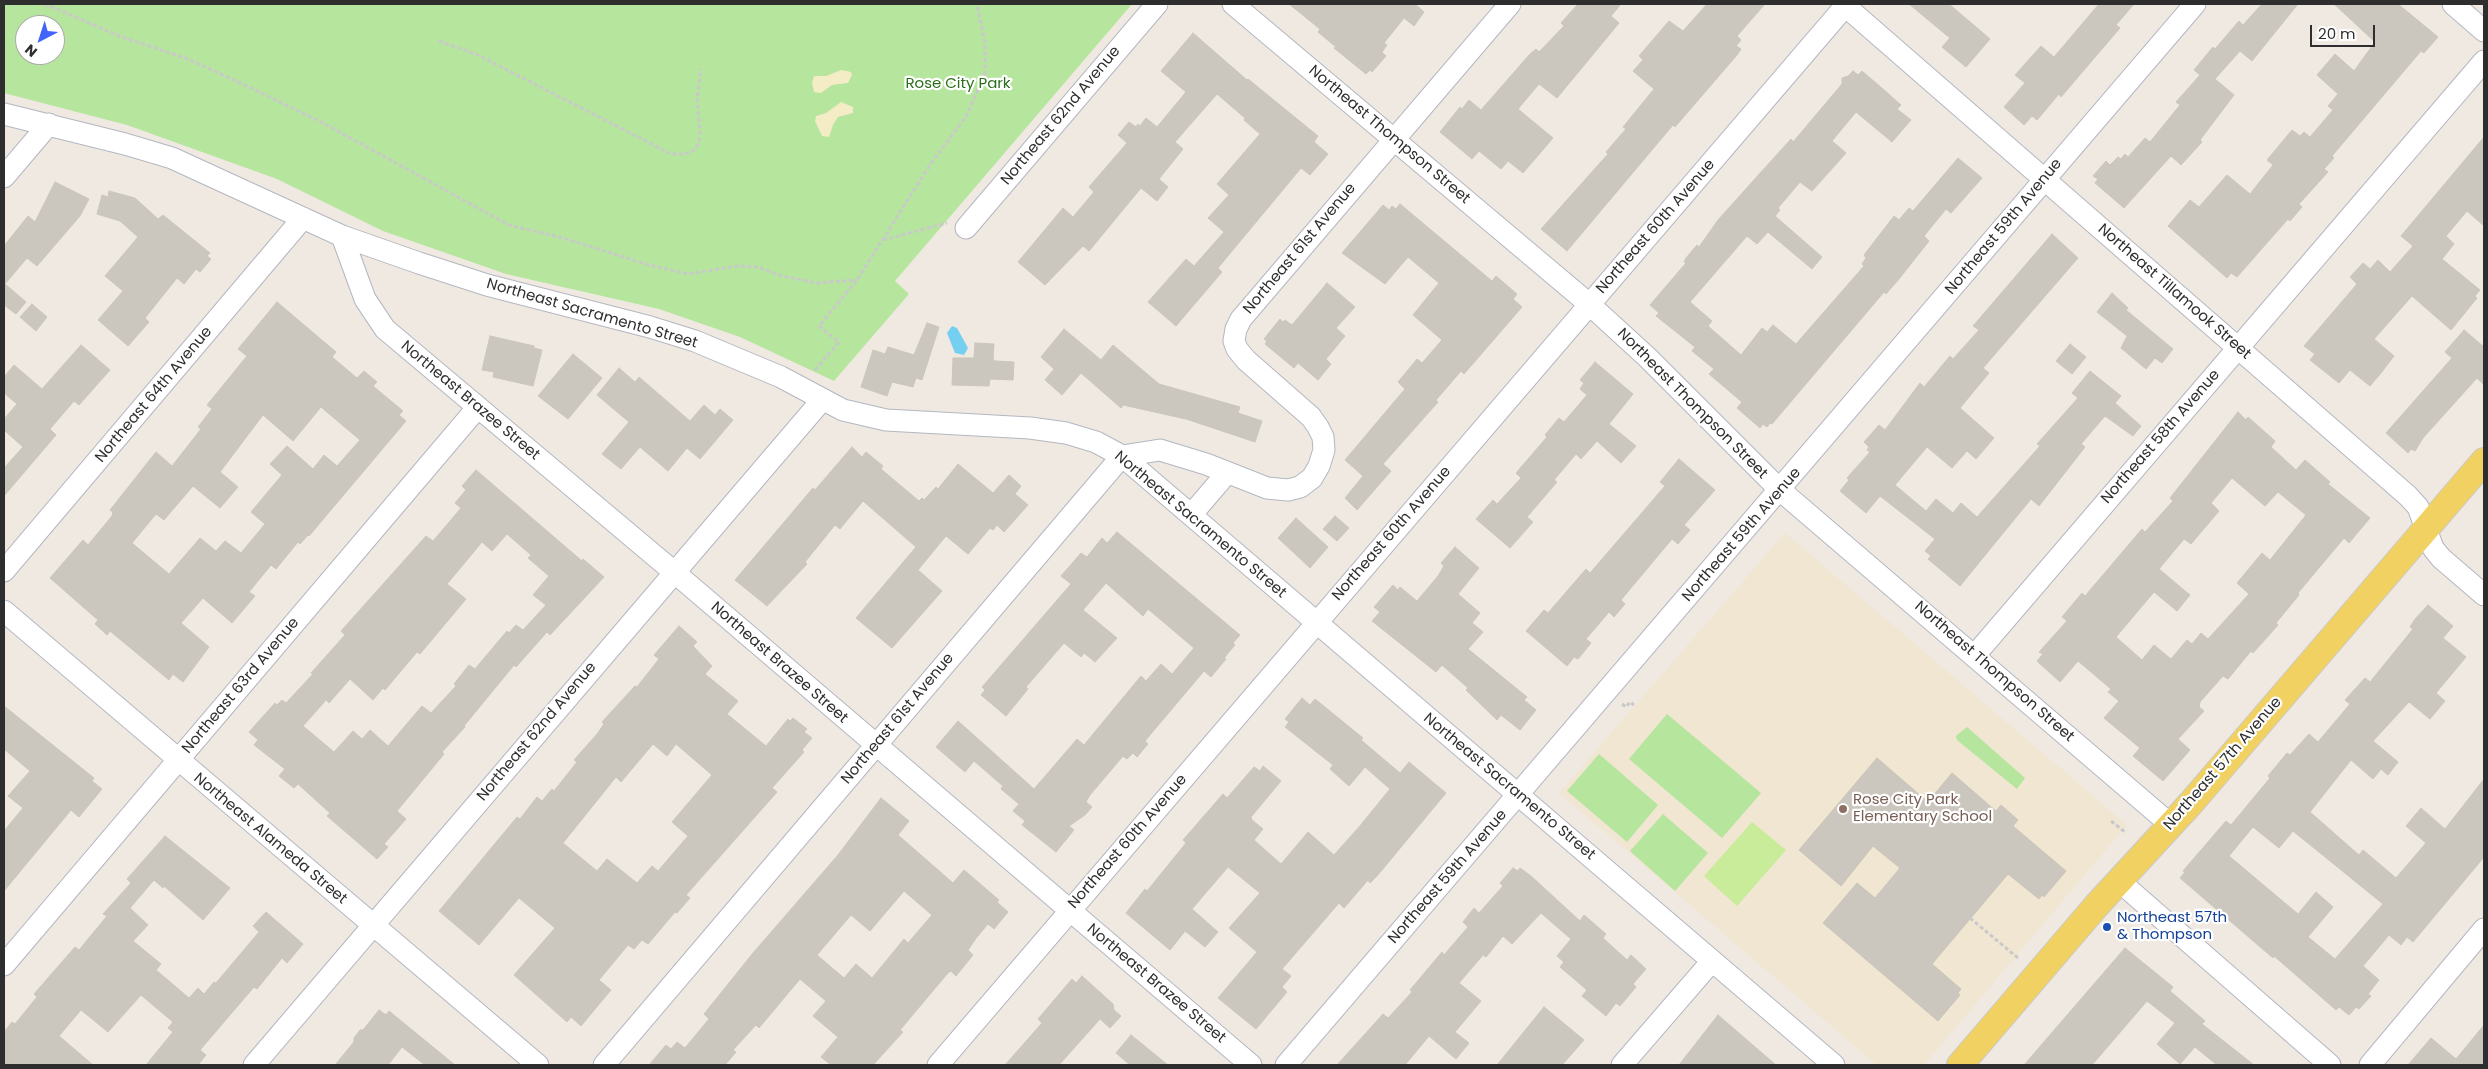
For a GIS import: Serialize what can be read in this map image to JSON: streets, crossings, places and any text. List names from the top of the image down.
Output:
{
  "streets": {
    "main road": ["Northeast 57th Avenue"],
    "street": [
      "Northeast 62nd Avenue",
      "Northeast Thompson Street",
      "Northeast 60th Avenue",
      "Northeast 59th Avenue",
      "Northeast 61st Avenue",
      "Northeast Tillamook Street",
      "Northeast Sacramento Street",
      "Northeast 64th Avenue",
      "Northeast Brazee Street",
      "Northeast 58th Avenue",
      "Northeast 63rd Avenue",
      "Northeast Alameda Street"
    ]
  },
  "crossings": [
    ["Northeast 62nd Avenue", "Northeast Sacramento Street"],
    ["Northeast 62nd Avenue", "Northeast Brazee Street"],
    ["Northeast 62nd Avenue", "Northeast Alameda Street"],
    ["Northeast Thompson Street", "Northeast 60th Avenue"],
    ["Northeast Thompson Street", "Northeast 59th Avenue"],
    ["Northeast Thompson Street", "Northeast 61st Avenue"],
    ["Northeast Thompson Street", "Northeast 58th Avenue"],
    ["Northeast Thompson Street", "Northeast 57th Avenue"],
    ["Northeast 60th Avenue", "Northeast Tillamook Street"],
    ["Northeast 60th Avenue", "Northeast Sacramento Street"],
    ["Northeast 60th Avenue", "Northeast Brazee Street"],
    ["Northeast 59th Avenue", "Northeast Tillamook Street"],
    ["Northeast 59th Avenue", "Northeast Sacramento Street"],
    ["Northeast 61st Avenue", "Northeast Sacramento Street"],
    ["Northeast 61st Avenue", "Northeast Brazee Street"],
    ["Northeast Tillamook Street", "Northeast 58th Avenue"],
    ["Northeast Tillamook Street", "Northeast 57th Avenue"],
    ["Northeast Sacramento Street", "Northeast 64th Avenue"],
    ["Northeast Sacramento Street", "Northeast Brazee Street"],
    ["Northeast Brazee Street", "Northeast 63rd Avenue"],
    ["Northeast 63rd Avenue", "Northeast Alameda Street"]
  ],
  "parks": ["Rose City Park"],
  "places": ["Rose City Park Elementary School", "Northeast 57th & Thompson"],
  "scale_bar": "20 m",
  "north": "bottom left"
}
